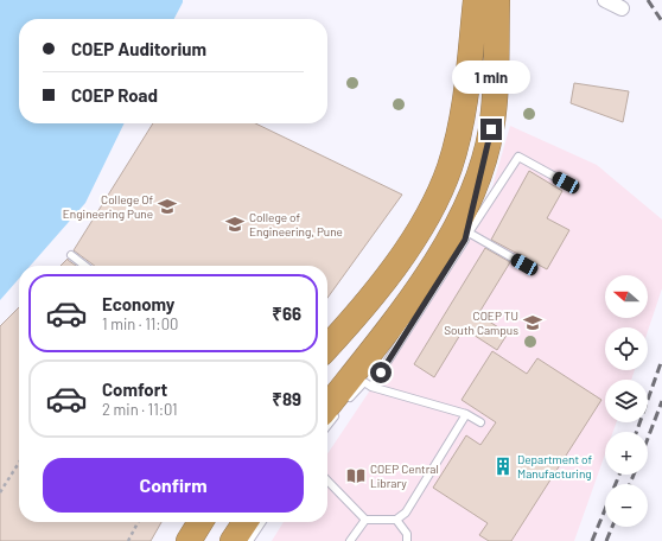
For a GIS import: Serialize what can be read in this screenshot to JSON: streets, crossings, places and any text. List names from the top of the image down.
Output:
{
  "places": {
    "school or university": ["College Of Engineering Pune", "College of Engineering, Pune", "COEP TU South Campus"],
    "building": ["Department of Manufacturing"],
    "library": ["COEP Central Library"]
  },
  "north": "left",
  "page": {
    "banner": ["COEP Auditorium", "COEP Road"],
    "bubble": "1 min",
    "list": [
      {
        "name": "Economy",
        "note": "1 min · 11:00",
        "value": "₹66"
      },
      {
        "name": "Comfort",
        "note": "2 min · 11:01",
        "value": "₹89"
      }
    ],
    "map_buttons": ["+", "−"],
    "buttons": "Confirm"
  }
}
